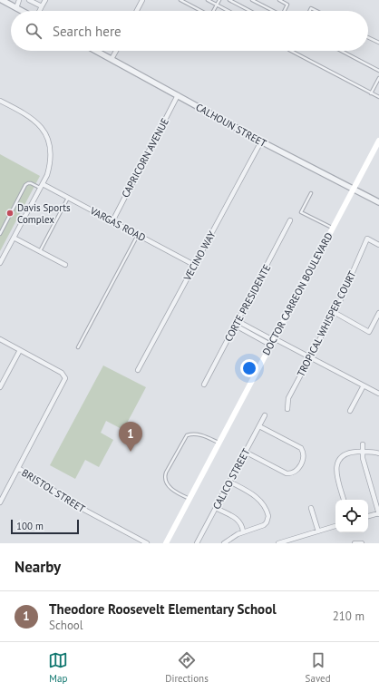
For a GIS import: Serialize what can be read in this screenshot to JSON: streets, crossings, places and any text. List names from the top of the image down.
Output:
{
  "streets": {
    "main road": ["DOCTOR CARREON BOULEVARD"],
    "street": [
      "CALHOUN STREET",
      "CAPRICORN AVENUE",
      "VARGAS ROAD",
      "VECINO WAY",
      "CORTE PRESIDENTE",
      "TROPICAL WHISPER COURT",
      "CALICO STREET",
      "BRISTOL STREET"
    ]
  },
  "crossings": [
    ["CALHOUN STREET", "CAPRICORN AVENUE"],
    ["CALHOUN STREET", "VECINO WAY"],
    ["CALHOUN STREET", "DOCTOR CARREON BOULEVARD"],
    ["CAPRICORN AVENUE", "VARGAS ROAD"],
    ["VARGAS ROAD", "VECINO WAY"]
  ],
  "places": ["Davis Sports Complex"],
  "scale_bar": "100 m",
  "page": {
    "search": "Search here",
    "pins": "1",
    "scale": "100 m",
    "heading": "Nearby",
    "list": [
      {
        "mark": "1",
        "name": "Theodore Roosevelt Elementary School",
        "note": "School",
        "value": "210 m"
      }
    ],
    "nav": ["Map", "Directions", "Saved"]
  }
}
